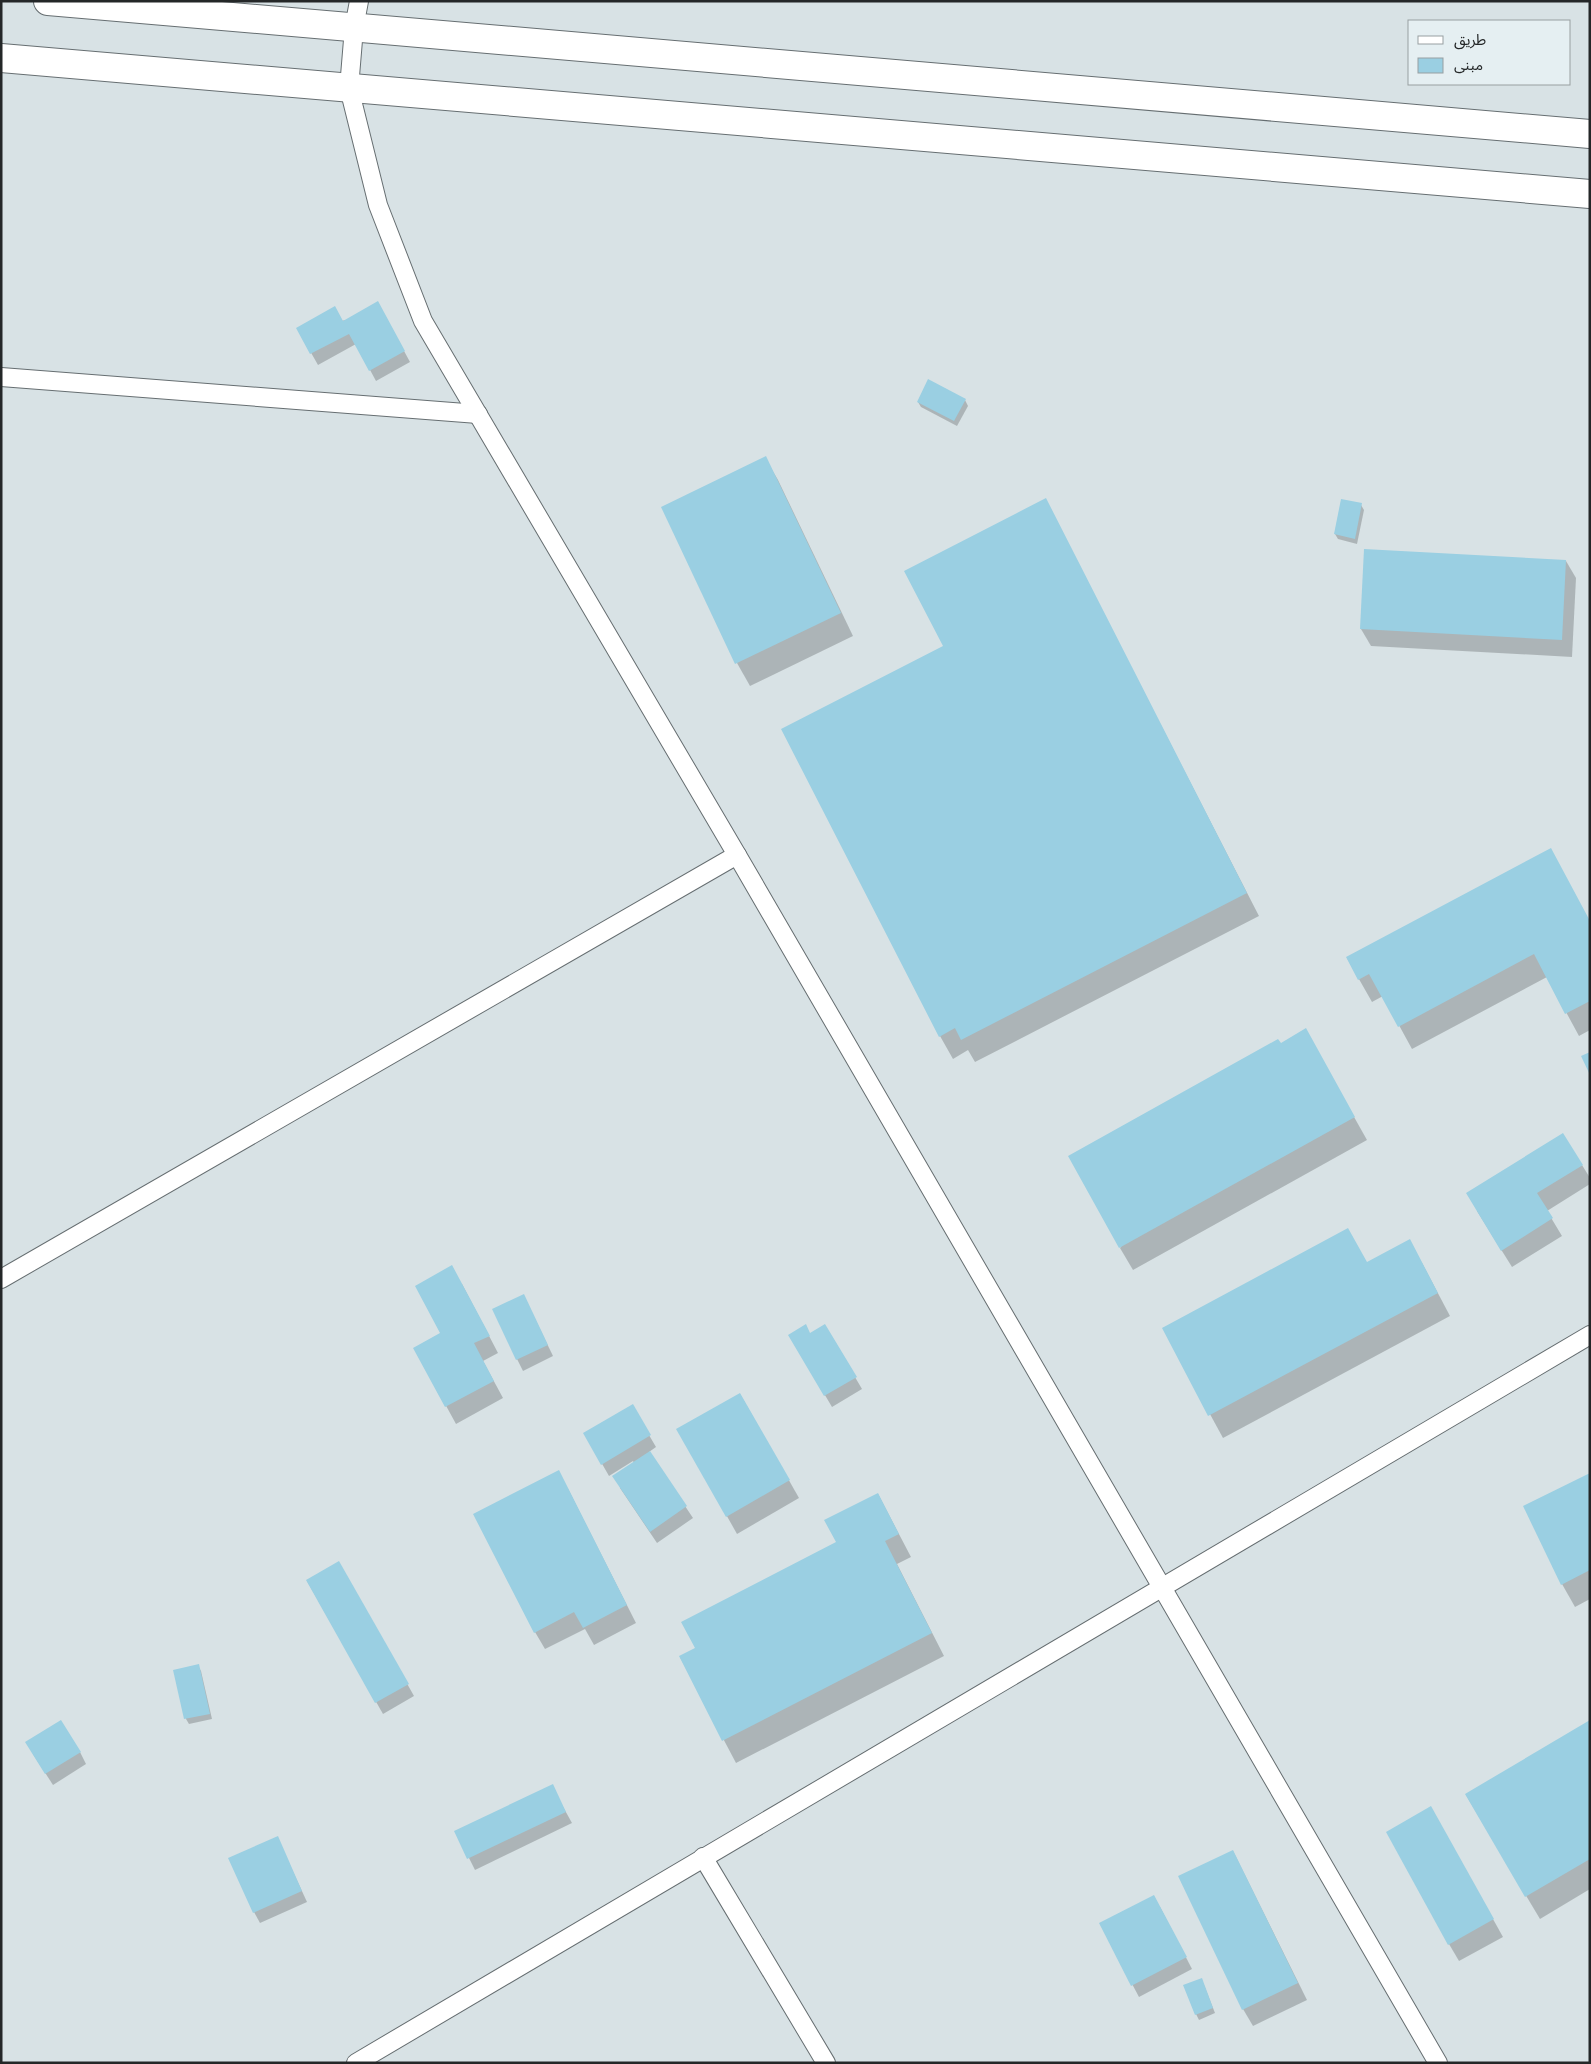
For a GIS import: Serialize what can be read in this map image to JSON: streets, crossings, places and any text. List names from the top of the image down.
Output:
{
  "legend": ["طريق", "مبنى"]
}
